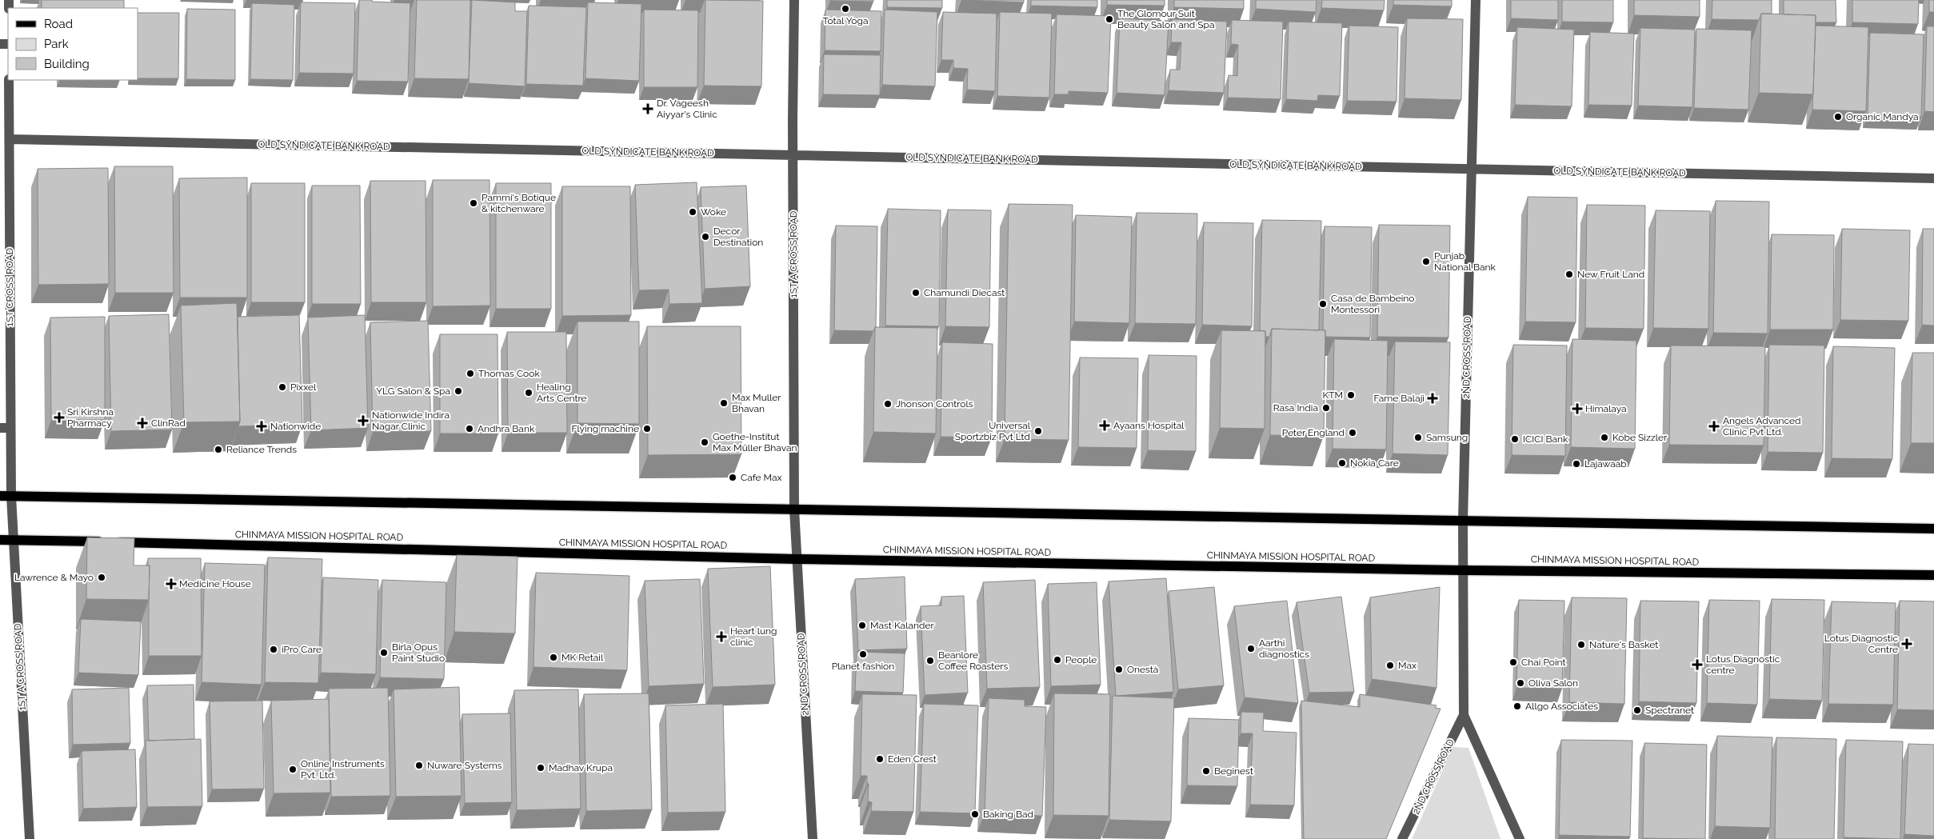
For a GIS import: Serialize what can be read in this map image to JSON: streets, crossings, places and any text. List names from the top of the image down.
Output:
{
  "streets": {
    "main road": ["CHINMAYA MISSION HOSPITAL ROAD"],
    "street": [
      "OLD SYNDICATE BANK ROAD",
      "1ST A CROSS ROAD",
      "1ST CROSS ROAD",
      "2ND CROSS ROAD"
    ]
  },
  "crossings": [
    ["OLD SYNDICATE BANK ROAD", "1ST A CROSS ROAD"],
    ["OLD SYNDICATE BANK ROAD", "1ST CROSS ROAD"],
    ["OLD SYNDICATE BANK ROAD", "2ND CROSS ROAD"],
    ["1ST A CROSS ROAD", "1ST CROSS ROAD"],
    ["1ST A CROSS ROAD", "2ND CROSS ROAD"],
    ["1ST A CROSS ROAD", "CHINMAYA MISSION HOSPITAL ROAD"],
    ["2ND CROSS ROAD", "CHINMAYA MISSION HOSPITAL ROAD"]
  ],
  "places": {
    "other": [
      "Total Yoga",
      "The Glomour Suit Beauty Salon and Spa",
      "Organic Mandya",
      "Pammi's Botique & kitchenware",
      "Woke",
      "Decor Destination",
      "Punjab National Bank",
      "New Fruit Land",
      "Chamundi Diecast",
      "Casa de Bambeino Montessori",
      "Thomas Cook",
      "Pixxel",
      "YLG Salon & Spa",
      "Healing Arts Centre",
      "KTM",
      "Max Muller Bhavan",
      "Jhonson Controls",
      "Rasa India",
      "Andhra Bank",
      "Flying machine",
      "Universal Sportzbiz Pvt Ltd",
      "Peter England",
      "Samsung",
      "Kobe Sizzler",
      "ICICI Bank",
      "Goethe-Institut Max Müller Bhavan",
      "Reliance Trends",
      "Nokia Care",
      "Lajawaab",
      "Cafe Max",
      "Lawrence & Mayo",
      "Mast Kalander",
      "Nature's Basket",
      "Aarthi diagnostics",
      "iPro Care",
      "Birla Opus Paint Studio",
      "Planet fashion",
      "MK Retail",
      "People",
      "Beanlore Coffee Roasters",
      "Chai Point",
      "Max",
      "Onestà",
      "Oliva Salon",
      "Allgo Associates",
      "Spectranet",
      "Eden Crest",
      "Nuware Systems",
      "Madhav Krupa",
      "Online Instruments Pvt. Ltd.",
      "Beginest",
      "Baking Bad"
    ],
    "health": [
      "Dr. Vageesh Aiyyar's Clinic",
      "Fame Balaji",
      "Himalaya",
      "Sri Kirshna Pharmacy",
      "Nationwide Indira Nagar Clinic",
      "ClinRad",
      "Ayaans Hospital",
      "Nationwide",
      "Angels Advanced Clinic Pvt Ltd.",
      "Medicine House",
      "Heart lung clinic",
      "Lotus Diagnostic Centre",
      "Lotus Diagnostic centre"
    ]
  },
  "legend": ["Road", "Park", "Building"]
}
